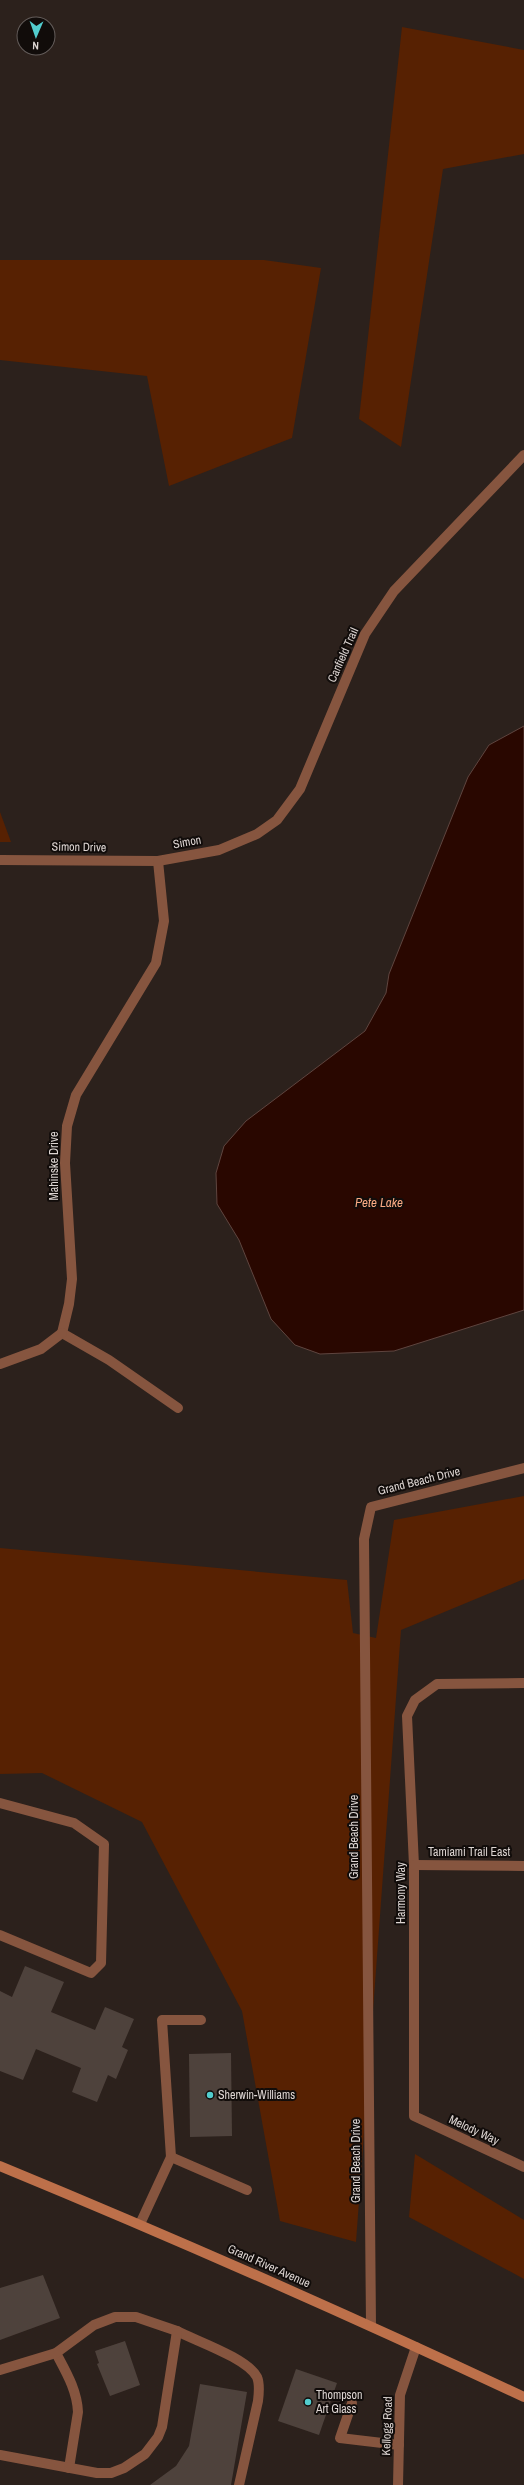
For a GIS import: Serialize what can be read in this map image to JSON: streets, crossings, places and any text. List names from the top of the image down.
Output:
{
  "streets": {
    "main road": ["Grand River Avenue"],
    "street": [
      "Canfield Trail",
      "Simon",
      "Simon Drive",
      "Mahinske Drive",
      "Grand Beach Drive",
      "Tamiami Trail East",
      "Harmony Way",
      "Melody Way",
      "Kellogg Road"
    ]
  },
  "crossings": [
    ["Canfield Trail", "Simon"],
    ["Simon", "Simon Drive"],
    ["Simon", "Mahinske Drive"],
    ["Simon Drive", "Mahinske Drive"],
    ["Grand Beach Drive", "Grand River Avenue"],
    ["Tamiami Trail East", "Harmony Way"],
    ["Harmony Way", "Melody Way"],
    ["Grand River Avenue", "Kellogg Road"]
  ],
  "water": ["Pete Lake"],
  "places": ["Sherwin-Williams", "Thompson Art Glass"],
  "north": "bottom"
}
